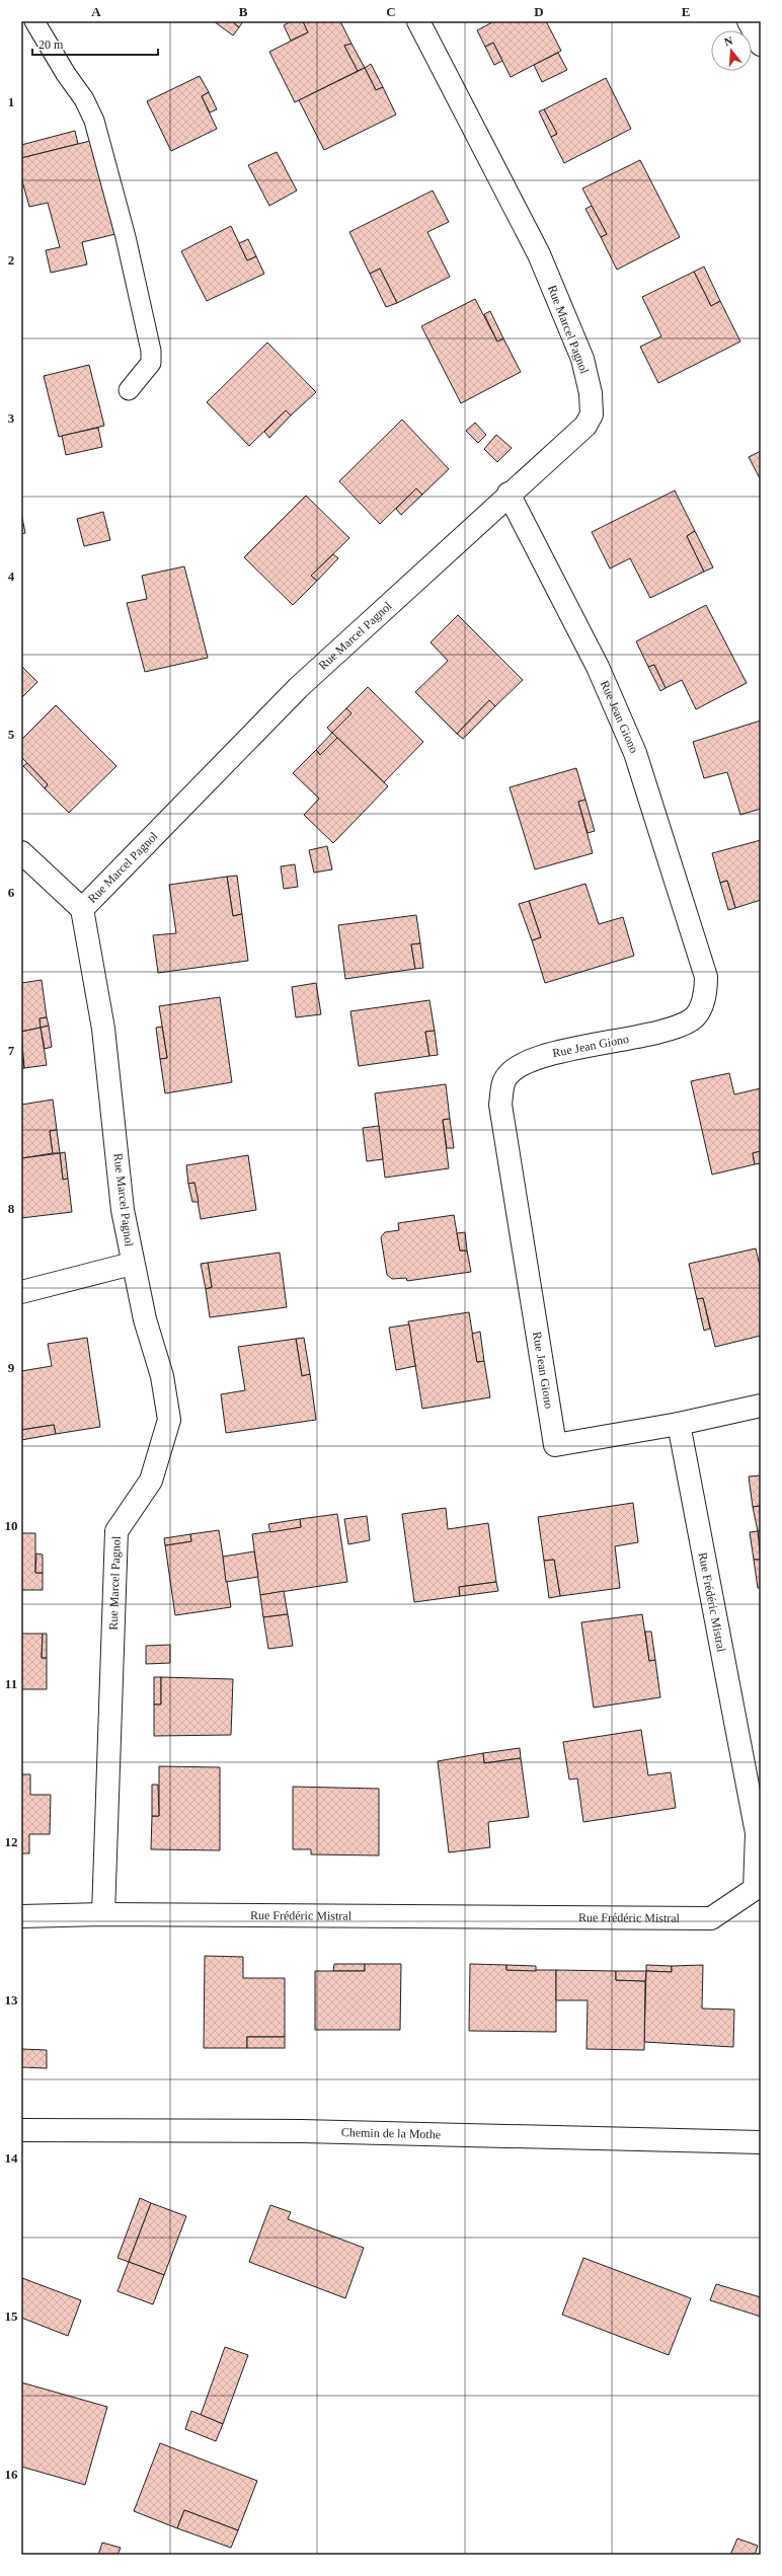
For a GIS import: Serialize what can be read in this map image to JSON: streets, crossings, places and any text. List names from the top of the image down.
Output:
{
  "streets": {
    "street": [
      "Rue Marcel Pagnol",
      "Rue Jean Giono",
      "Rue Frédéric Mistral",
      "Chemin de la Mothe"
    ]
  },
  "crossings": [
    ["Rue Marcel Pagnol", "Rue Jean Giono"],
    ["Rue Marcel Pagnol", "Rue Frédéric Mistral"],
    ["Rue Jean Giono", "Rue Frédéric Mistral"]
  ],
  "scale_bar": "20 m",
  "north": "top",
  "grid": {
    "columns": [
      "A",
      "B",
      "C",
      "D",
      "E"
    ],
    "rows": [
      "1",
      "2",
      "3",
      "4",
      "5",
      "6",
      "7",
      "8",
      "9",
      "10",
      "11",
      "12",
      "13",
      "14",
      "15",
      "16"
    ]
  }
}
